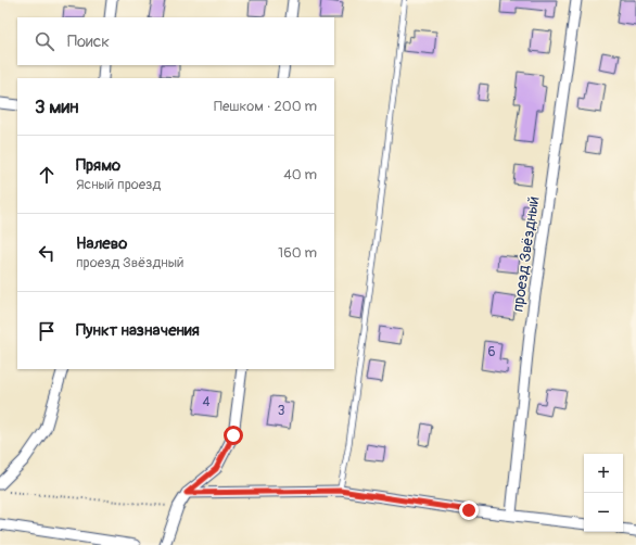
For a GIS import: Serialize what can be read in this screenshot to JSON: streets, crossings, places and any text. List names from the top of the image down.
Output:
{
  "streets": {
    "street": ["проезд Звёздный"]
  },
  "house_numbers": ["6", "4", "3"],
  "page": {
    "search": "Поиск",
    "heading": ["3 мин", "Пешком · 200 m"],
    "list": [
      ["Прямо", "Ясный проезд", "40 m"],
      ["Налево", "проезд Звёздный", "160 m"],
      "Пункт назначения"
    ],
    "map_buttons": ["+", "−"]
  }
}
